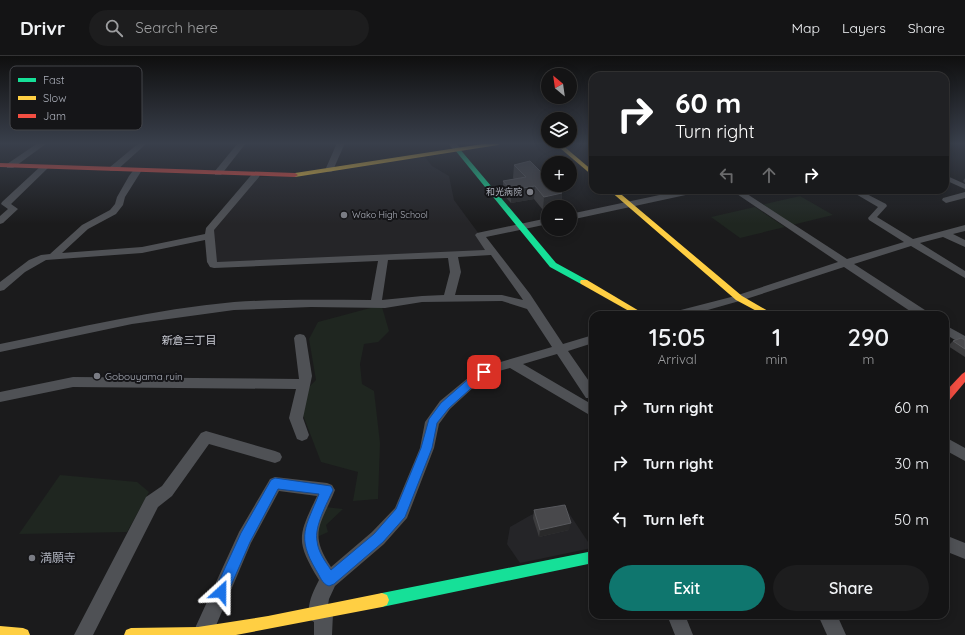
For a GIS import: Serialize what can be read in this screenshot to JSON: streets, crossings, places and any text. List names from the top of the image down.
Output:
{
  "districts": ["新倉三丁目"],
  "places": [
    "和光病院",
    "Wako High School",
    "Gobouyama ruin",
    "満願寺"
  ],
  "legend": ["Fast", "Slow", "Jam"],
  "north": "top left",
  "page": {
    "header": "Drivr",
    "search": "Search here",
    "nav": ["Map", "Layers", "Share"],
    "map_buttons": ["+", "−"],
    "turn": ["60 m", "Turn right"],
    "eta": [
      "15:05",
      "Arrival",
      "1",
      "min",
      "290",
      "m"
    ],
    "list": [
      {
        "name": "Turn right",
        "value": "60 m"
      },
      {
        "name": "Turn right",
        "value": "30 m"
      },
      {
        "name": "Turn left",
        "value": "50 m"
      }
    ],
    "buttons": ["Exit", "Share"]
  }
}
